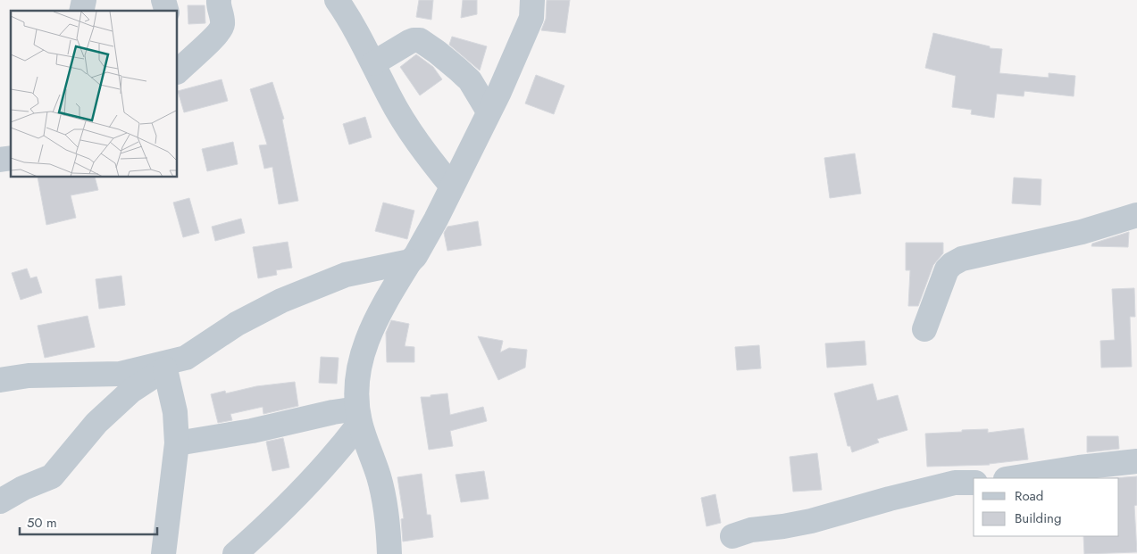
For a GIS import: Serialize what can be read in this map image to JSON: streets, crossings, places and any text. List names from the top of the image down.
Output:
{
  "legend": ["Road", "Building"],
  "scale_bar": "50 m"
}
